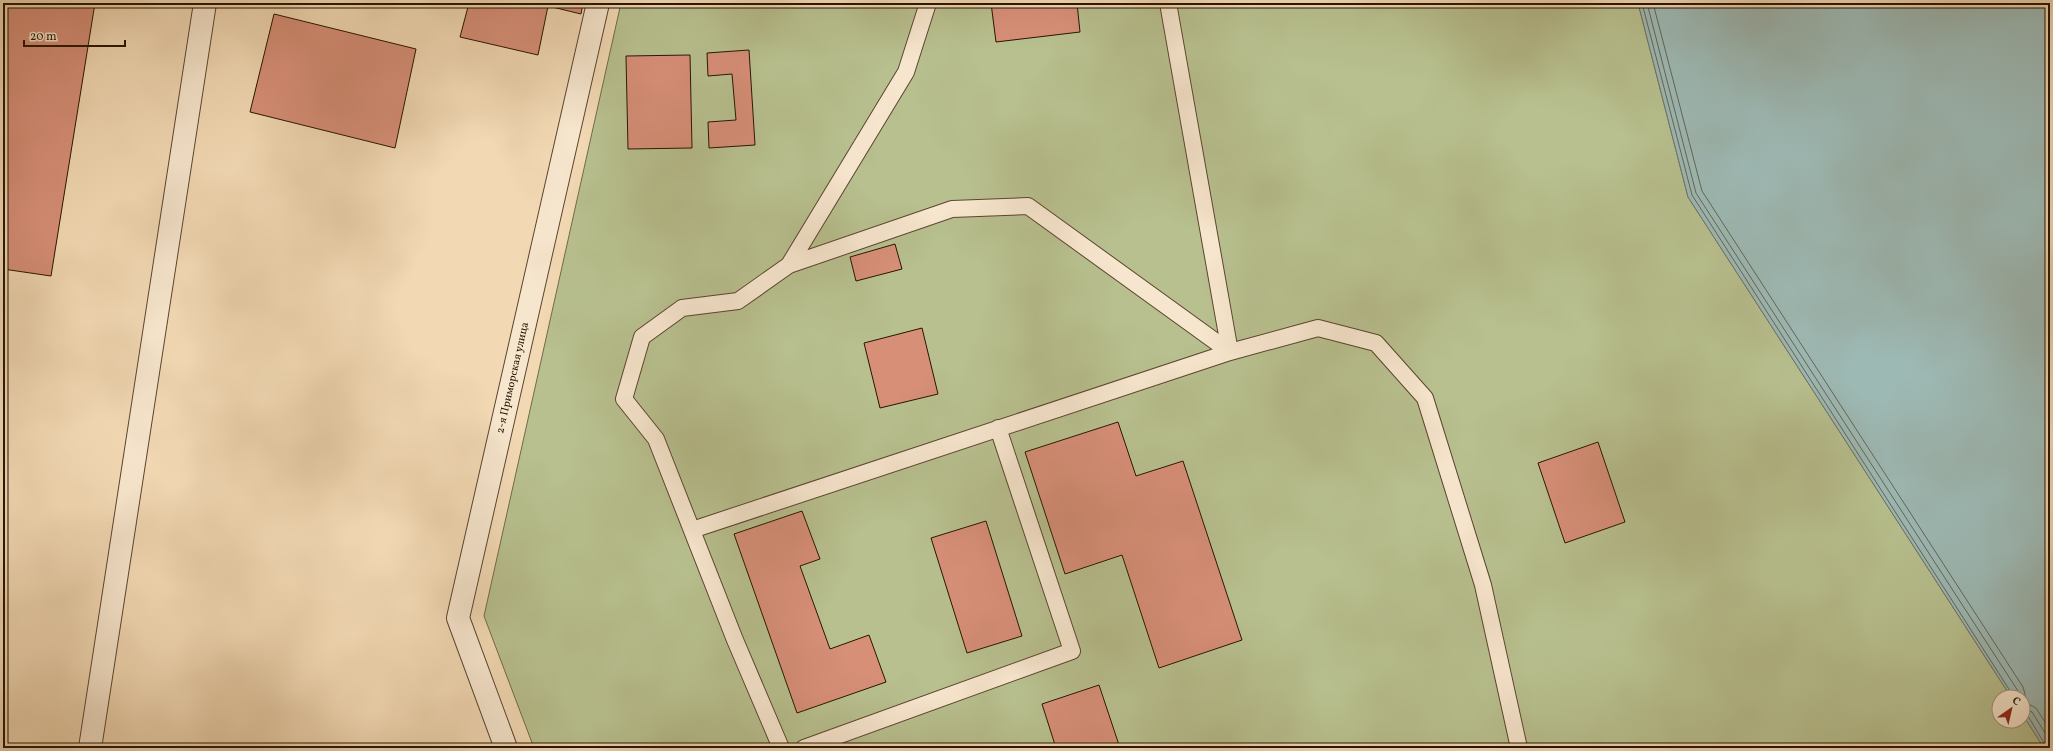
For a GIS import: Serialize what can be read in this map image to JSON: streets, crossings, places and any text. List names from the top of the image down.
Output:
{
  "streets": {
    "street": ["2-я Приморская улица"]
  },
  "scale_bar": "20 m",
  "north": "top right"
}
